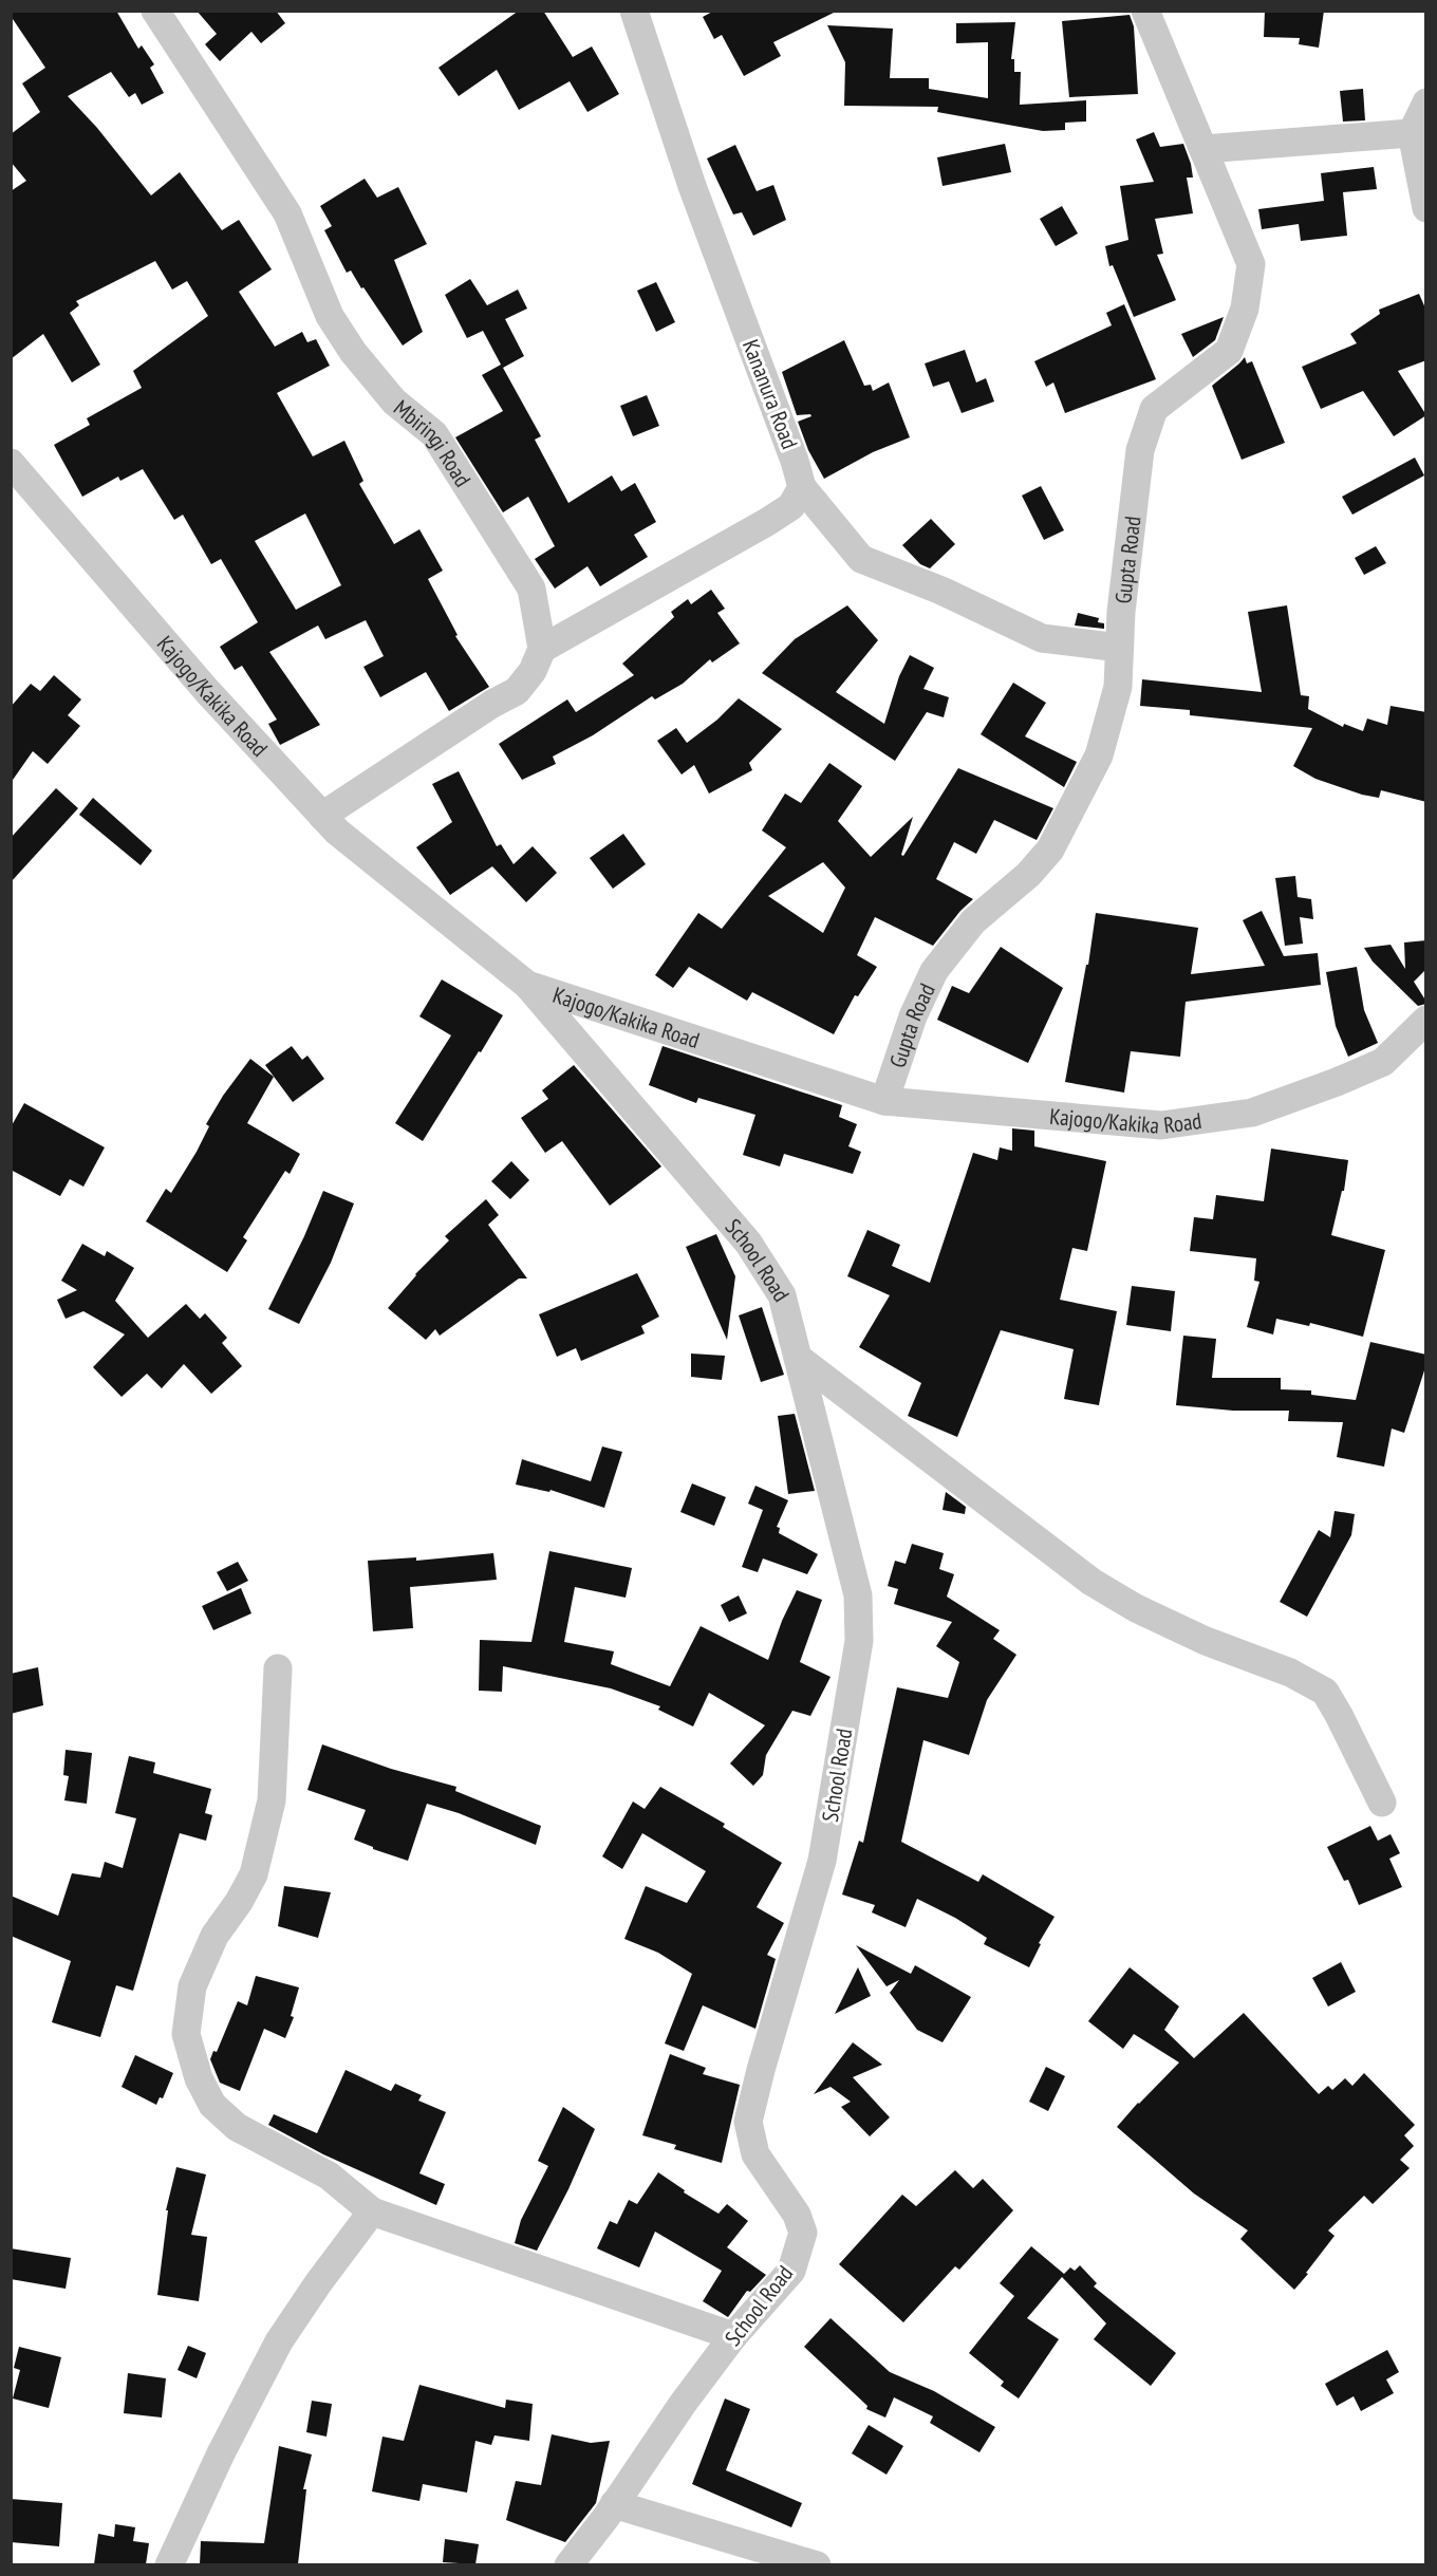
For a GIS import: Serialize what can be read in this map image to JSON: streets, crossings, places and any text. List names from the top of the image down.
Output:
{
  "streets": {
    "street": [
      "Kananura Road",
      "Mbiringi Road",
      "Gupta Road",
      "Kajogo/Kakika Road",
      "School Road"
    ]
  },
  "crossings": [
    ["Gupta Road", "Kajogo/Kakika Road"],
    ["Kajogo/Kakika Road", "School Road"]
  ]
}
